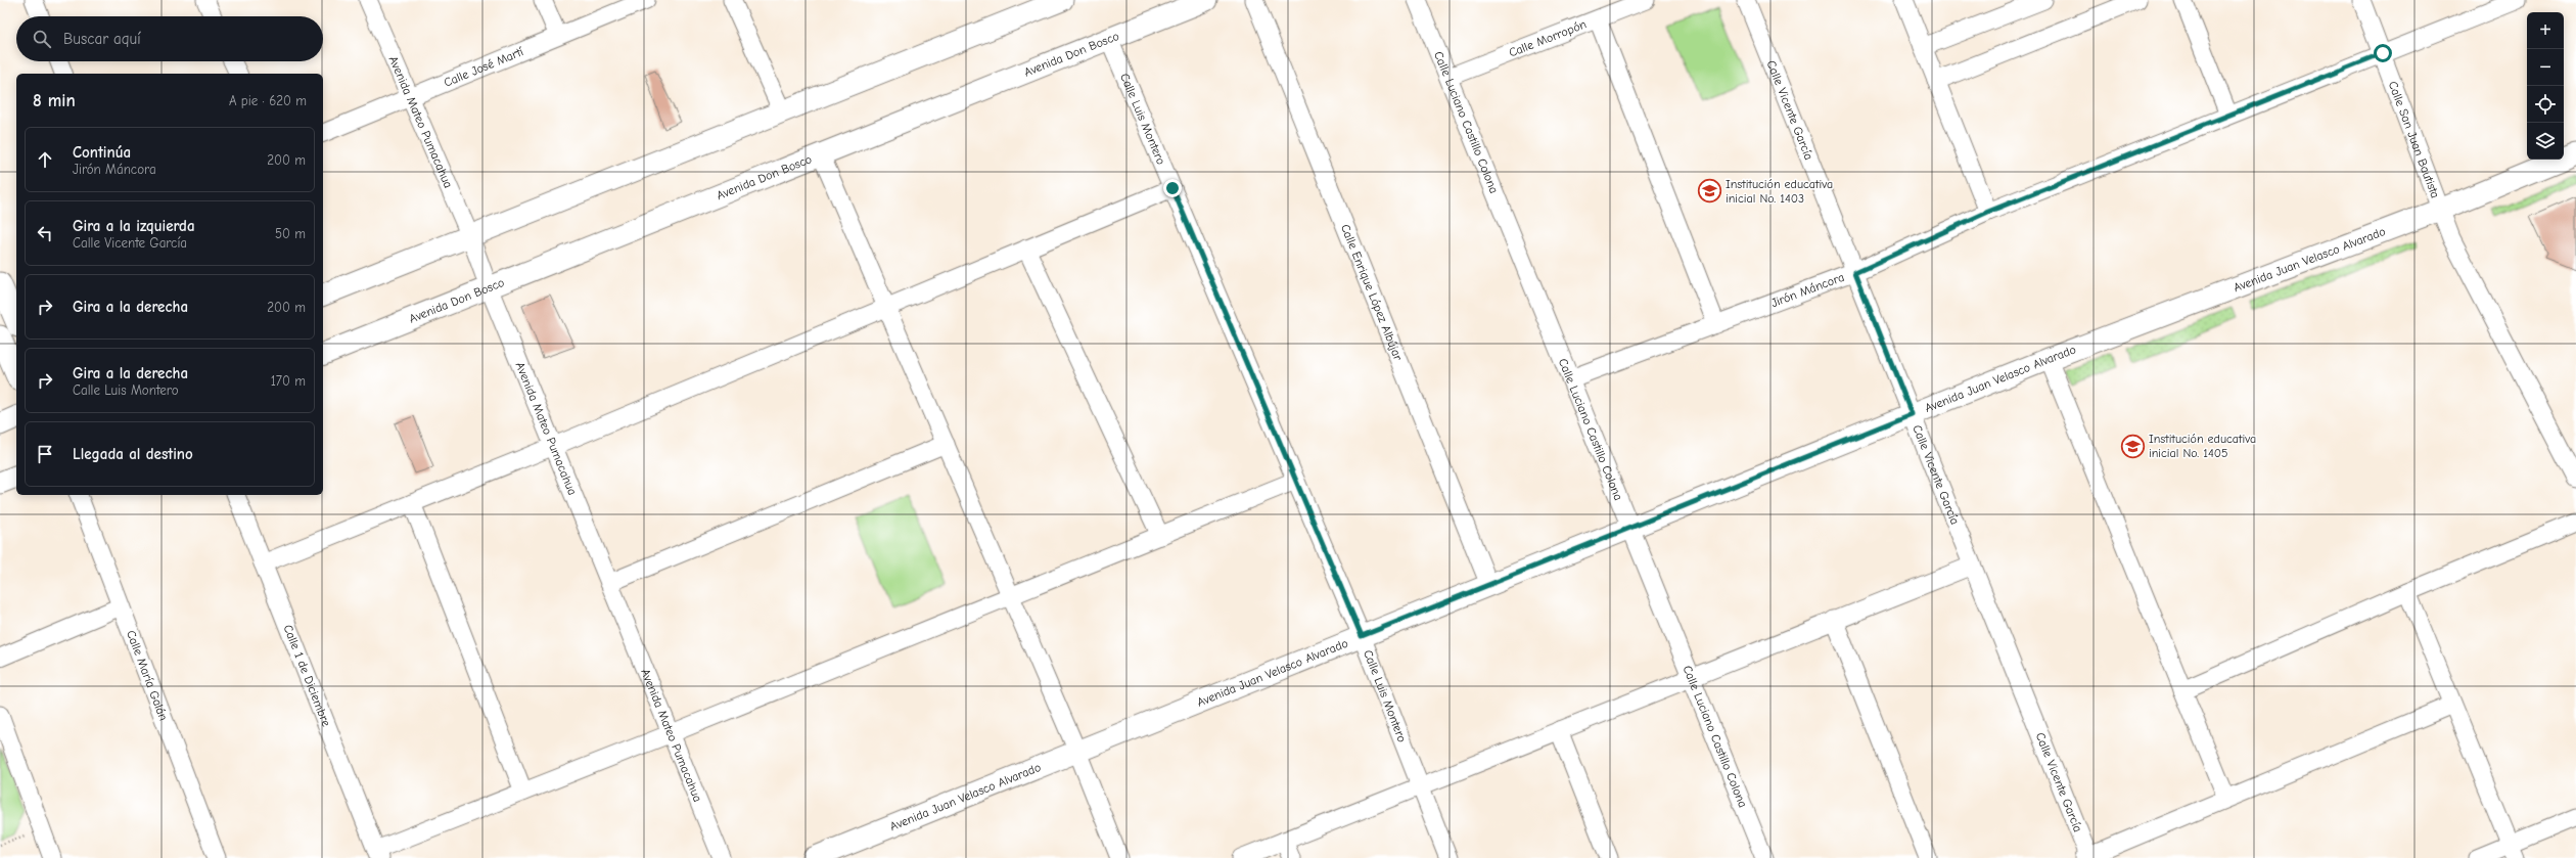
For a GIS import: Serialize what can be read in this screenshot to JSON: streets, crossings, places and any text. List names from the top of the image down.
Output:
{
  "streets": {
    "street": [
      "Calle Morropón",
      "Avenida Don Bosco",
      "Calle José Martí",
      "Calle Vicente García",
      "Calle Luis Montero",
      "Avenida Mateo Pumacahua",
      "Calle Luciano Castillo Colona",
      "Calle San Juan Bautista",
      "Avenida Juan Velasco Alvarado",
      "Jirón Máncora",
      "Calle Enrique López Albújar",
      "Calle María Galán",
      "Calle 1 de Diciembre"
    ]
  },
  "crossings": [
    ["Calle Morropón", "Calle Luciano Castillo Colona"],
    ["Avenida Don Bosco", "Calle Luis Montero"],
    ["Avenida Don Bosco", "Avenida Mateo Pumacahua"],
    ["Calle José Martí", "Avenida Mateo Pumacahua"],
    ["Calle Vicente García", "Avenida Juan Velasco Alvarado"],
    ["Calle Vicente García", "Jirón Máncora"],
    ["Calle Luis Montero", "Avenida Juan Velasco Alvarado"],
    ["Calle Luciano Castillo Colona", "Avenida Juan Velasco Alvarado"],
    ["Calle Luciano Castillo Colona", "Jirón Máncora"],
    ["Calle San Juan Bautista", "Avenida Juan Velasco Alvarado"],
    ["Calle San Juan Bautista", "Jirón Máncora"],
    ["Avenida Juan Velasco Alvarado", "Calle Enrique López Albújar"]
  ],
  "places": {
    "school or university": ["Institución educativa inicial No. 1403", "Institución educativa inicial No. 1405"]
  },
  "page": {
    "map_buttons": ["+", "−"],
    "search": "Buscar aquí",
    "heading": ["8 min", "A pie · 620 m"],
    "list": [
      ["Continúa", "Jirón Máncora", "200 m"],
      ["Gira a la izquierda", "Calle Vicente García", "50 m"],
      ["Gira a la derecha", "200 m"],
      ["Gira a la derecha", "Calle Luis Montero", "170 m"],
      "Llegada al destino"
    ]
  }
}
